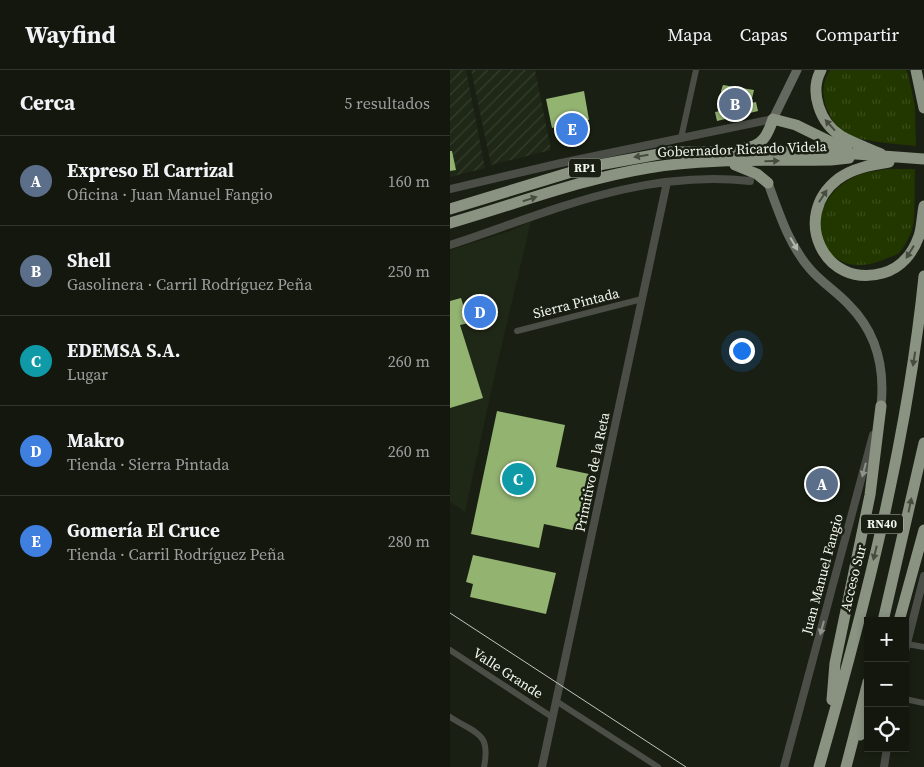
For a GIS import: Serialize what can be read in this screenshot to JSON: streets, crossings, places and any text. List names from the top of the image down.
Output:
{
  "streets": {
    "highway": [
      "Gobernador Ricardo Videla",
      "RP1",
      "RN40",
      "Acceso Sur"
    ],
    "main road": ["Juan Manuel Fangio"],
    "street": ["Sierra Pintada", "Primitivo de la Reta", "Valle Grande"]
  },
  "crossings": [
    ["Sierra Pintada", "Primitivo de la Reta"],
    ["Primitivo de la Reta", "Valle Grande"]
  ],
  "one_way": ["Juan Manuel Fangio"],
  "page": {
    "header": "Wayfind",
    "nav": ["Mapa", "Capas", "Compartir"],
    "heading": ["Cerca", "5 resultados"],
    "pins": [
      "B",
      "E",
      "D",
      "C",
      "A"
    ],
    "list": [
      {
        "mark": "A",
        "name": "Expreso El Carrizal",
        "note": "Oficina · Juan Manuel Fangio",
        "value": "160 m"
      },
      {
        "mark": "B",
        "name": "Shell",
        "note": "Gasolinera · Carril Rodríguez Peña",
        "value": "250 m"
      },
      {
        "mark": "C",
        "name": "EDEMSA S.A.",
        "note": "Lugar",
        "value": "260 m"
      },
      {
        "mark": "D",
        "name": "Makro",
        "note": "Tienda · Sierra Pintada",
        "value": "260 m"
      },
      {
        "mark": "E",
        "name": "Gomería El Cruce",
        "note": "Tienda · Carril Rodríguez Peña",
        "value": "280 m"
      }
    ],
    "map_buttons": ["+", "−"]
  }
}
